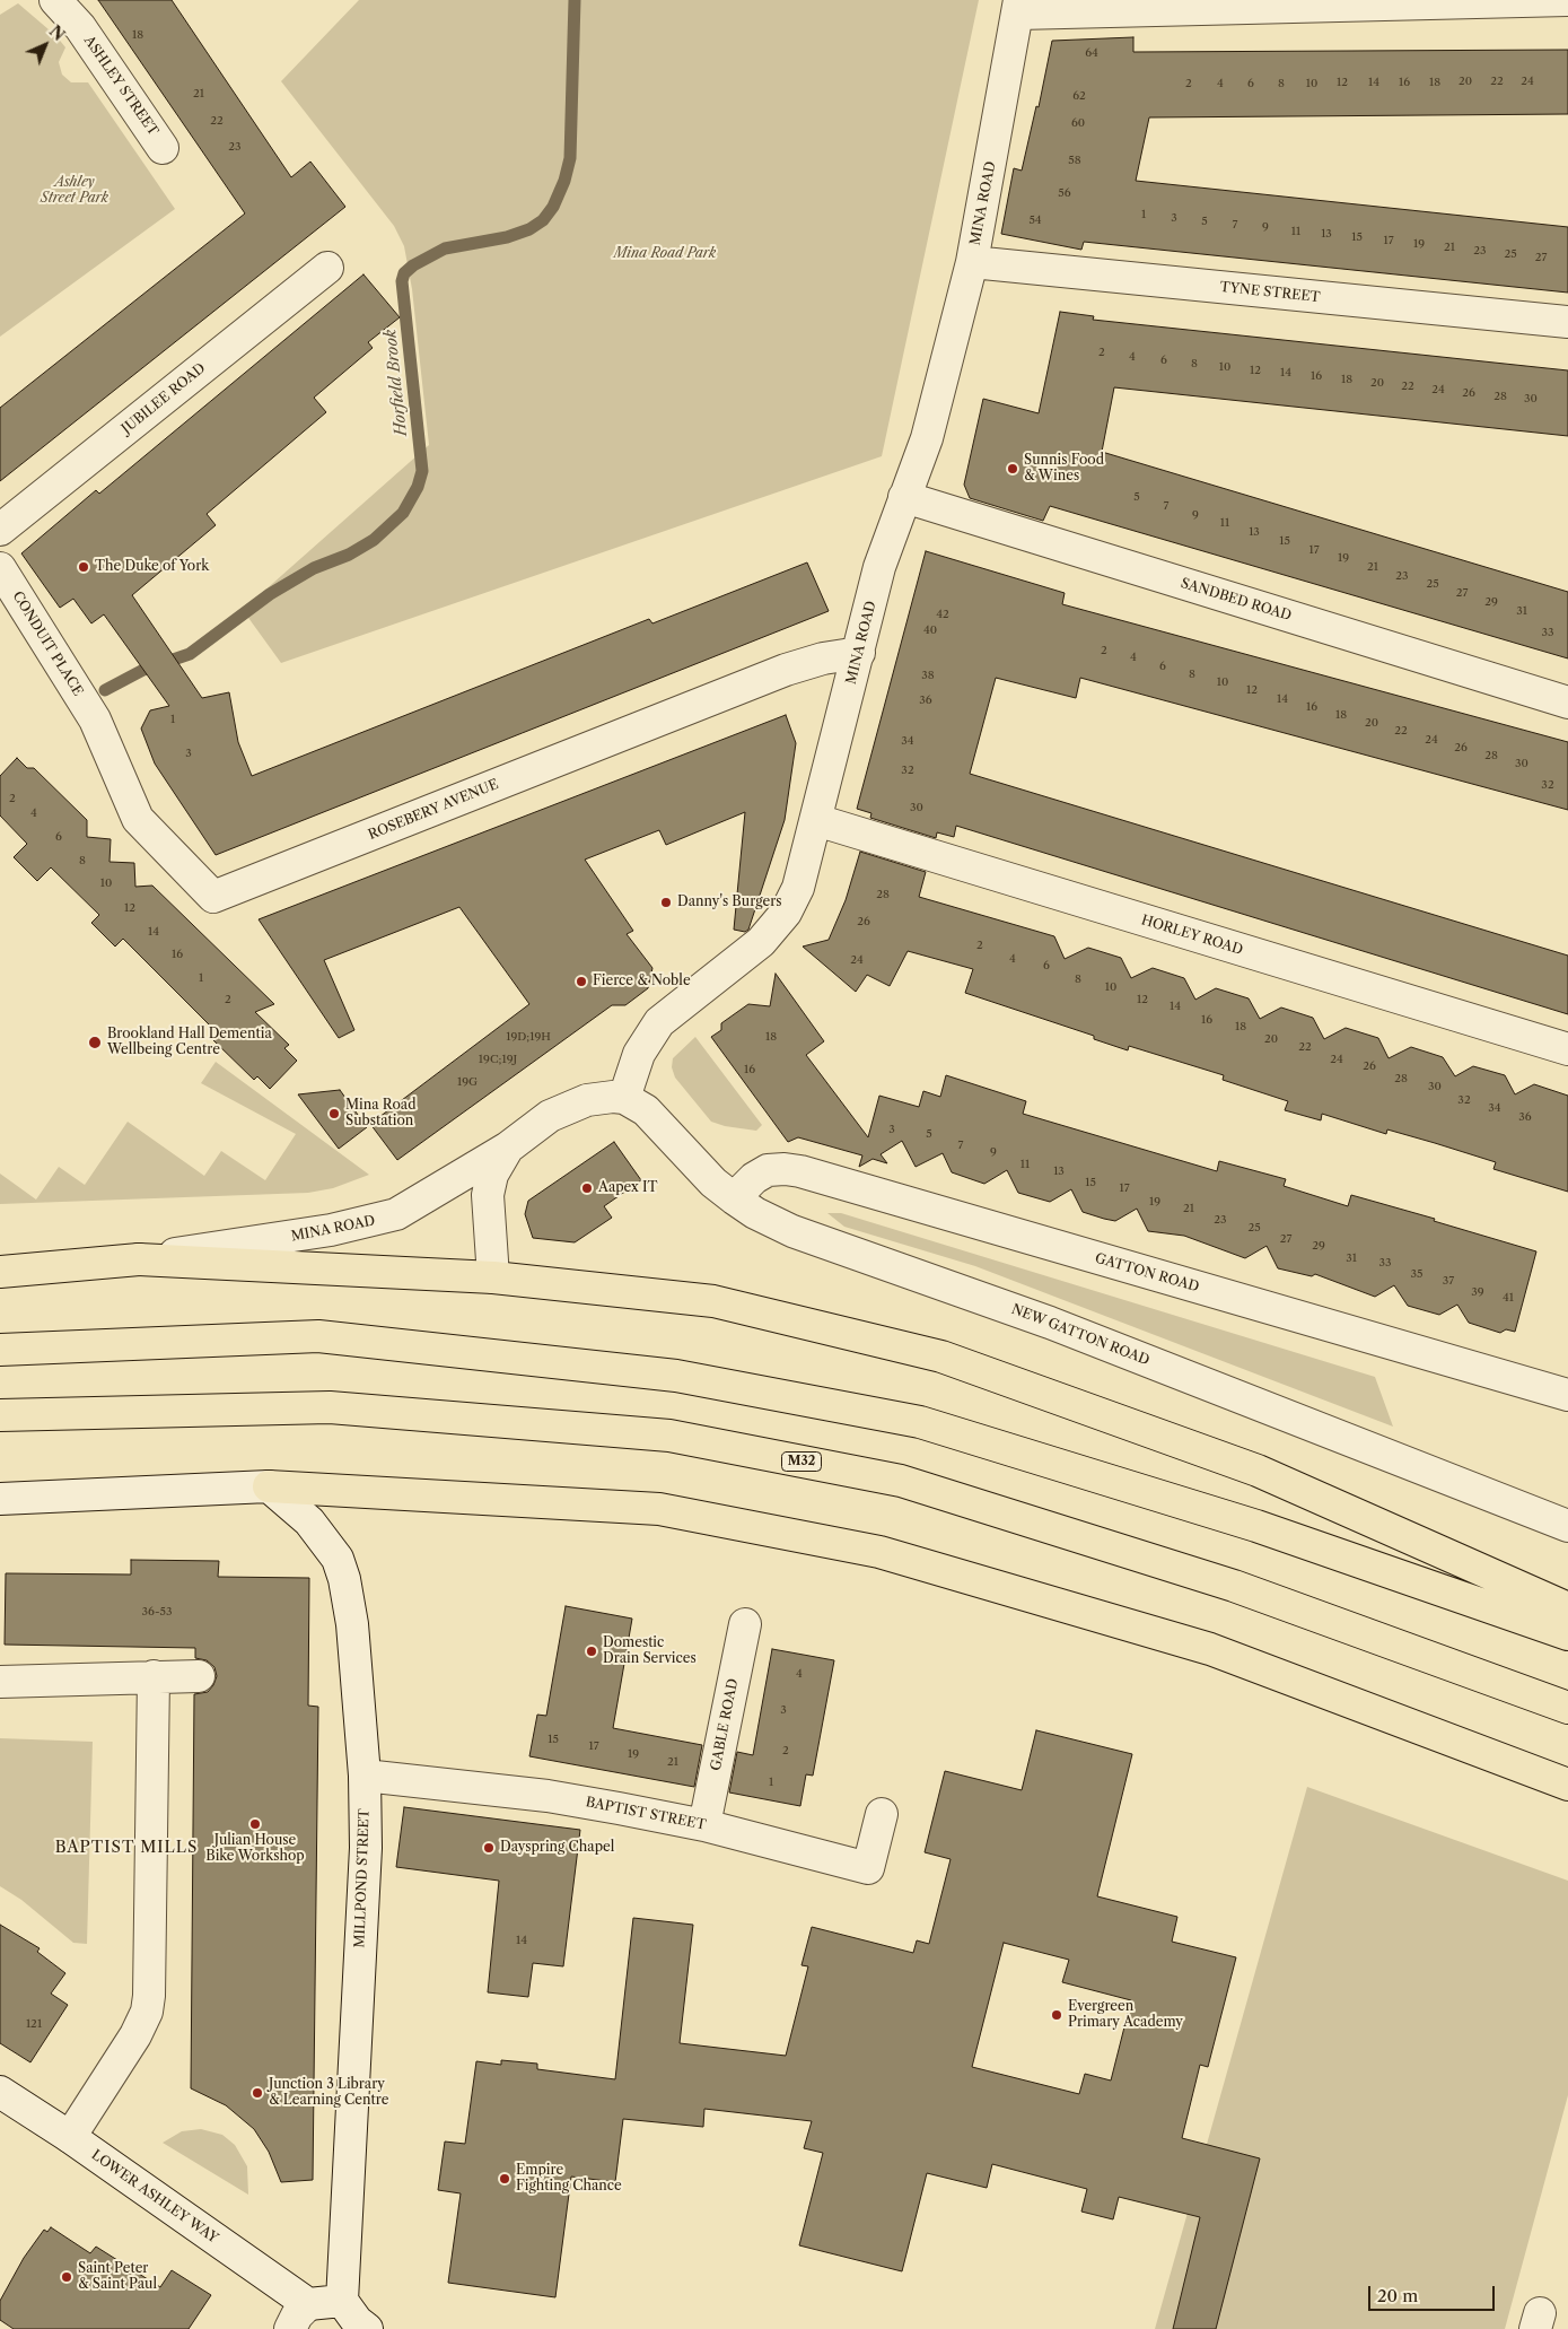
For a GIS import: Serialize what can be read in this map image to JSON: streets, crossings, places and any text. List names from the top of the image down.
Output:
{
  "streets": {
    "main road": ["M32"],
    "street": [
      "ASHLEY STREET",
      "MINA ROAD",
      "TYNE STREET",
      "JUBILEE ROAD",
      "SANDBED ROAD",
      "CONDUIT PLACE",
      "ROSEBERY AVENUE",
      "HORLEY ROAD",
      "GATTON ROAD",
      "NEW GATTON ROAD",
      "GABLE ROAD",
      "BAPTIST STREET",
      "MILLPOND STREET",
      "LOWER ASHLEY WAY"
    ]
  },
  "crossings": [
    ["MINA ROAD", "TYNE STREET"],
    ["MINA ROAD", "SANDBED ROAD"],
    ["MINA ROAD", "ROSEBERY AVENUE"],
    ["MINA ROAD", "HORLEY ROAD"],
    ["MINA ROAD", "NEW GATTON ROAD"],
    ["CONDUIT PLACE", "ROSEBERY AVENUE"],
    ["GATTON ROAD", "NEW GATTON ROAD"],
    ["GABLE ROAD", "BAPTIST STREET"],
    ["BAPTIST STREET", "MILLPOND STREET"]
  ],
  "districts": ["BAPTIST MILLS"],
  "water": ["Horfield Brook"],
  "parks": ["Ashley Street Park", "Mina Road Park"],
  "places": [
    "Sunnis Food & Wines",
    "The Duke of York",
    "Danny's Burgers",
    "Fierce & Noble",
    "Brookland Hall Dementia Wellbeing Centre",
    "Mina Road Substation",
    "Aapex IT",
    "Domestic Drain Services",
    "Julian House Bike Workshop",
    "Dayspring Chapel",
    "Evergreen Primary Academy",
    "Junction 3 Library & Learning Centre",
    "Empire Fighting Chance",
    "Saint Peter & Saint Paul"
  ],
  "house_numbers": [
    "18",
    "64",
    "20",
    "22",
    "24",
    "12",
    "14",
    "16",
    "18",
    "2",
    "4",
    "6",
    "8",
    "10",
    "21",
    "62",
    "22",
    "60",
    "23",
    "58",
    "56",
    "1",
    "3",
    "54",
    "5",
    "7",
    "9",
    "11",
    "13",
    "15",
    "17",
    "19",
    "21",
    "23",
    "25",
    "27",
    "2",
    "4",
    "6",
    "8",
    "10",
    "12",
    "14",
    "16",
    "18",
    "20",
    "22",
    "24",
    "26",
    "28",
    "30",
    "5",
    "7",
    "9",
    "11",
    "13",
    "15",
    "17",
    "19",
    "21",
    "23",
    "25",
    "27",
    "29",
    "31",
    "42",
    "40",
    "33",
    "2",
    "4",
    "6",
    "8",
    "38",
    "10",
    "12",
    "14",
    "36",
    "16",
    "18",
    "1",
    "20",
    "22",
    "24",
    "34",
    "26",
    "3",
    "28",
    "30",
    "32",
    "32",
    "2",
    "30",
    "4",
    "6",
    "8",
    "10",
    "28",
    "12",
    "26",
    "14",
    "2",
    "16",
    "4",
    "24",
    "6",
    "1",
    "8",
    "10",
    "2",
    "12",
    "14",
    "16",
    "18",
    "19D;19H",
    "18",
    "20",
    "22",
    "19C;19J",
    "24",
    "26",
    "16",
    "28",
    "19G",
    "30",
    "32",
    "34",
    "36",
    "3",
    "5",
    "7",
    "9",
    "11",
    "13",
    "15",
    "17",
    "19",
    "21",
    "23",
    "25",
    "27",
    "29",
    "31",
    "33",
    "35",
    "37",
    "39",
    "41",
    "36-53",
    "4",
    "3",
    "15",
    "17",
    "2",
    "19",
    "21",
    "1",
    "14",
    "121"
  ],
  "scale_bar": "20 m",
  "north": "top right"
}
